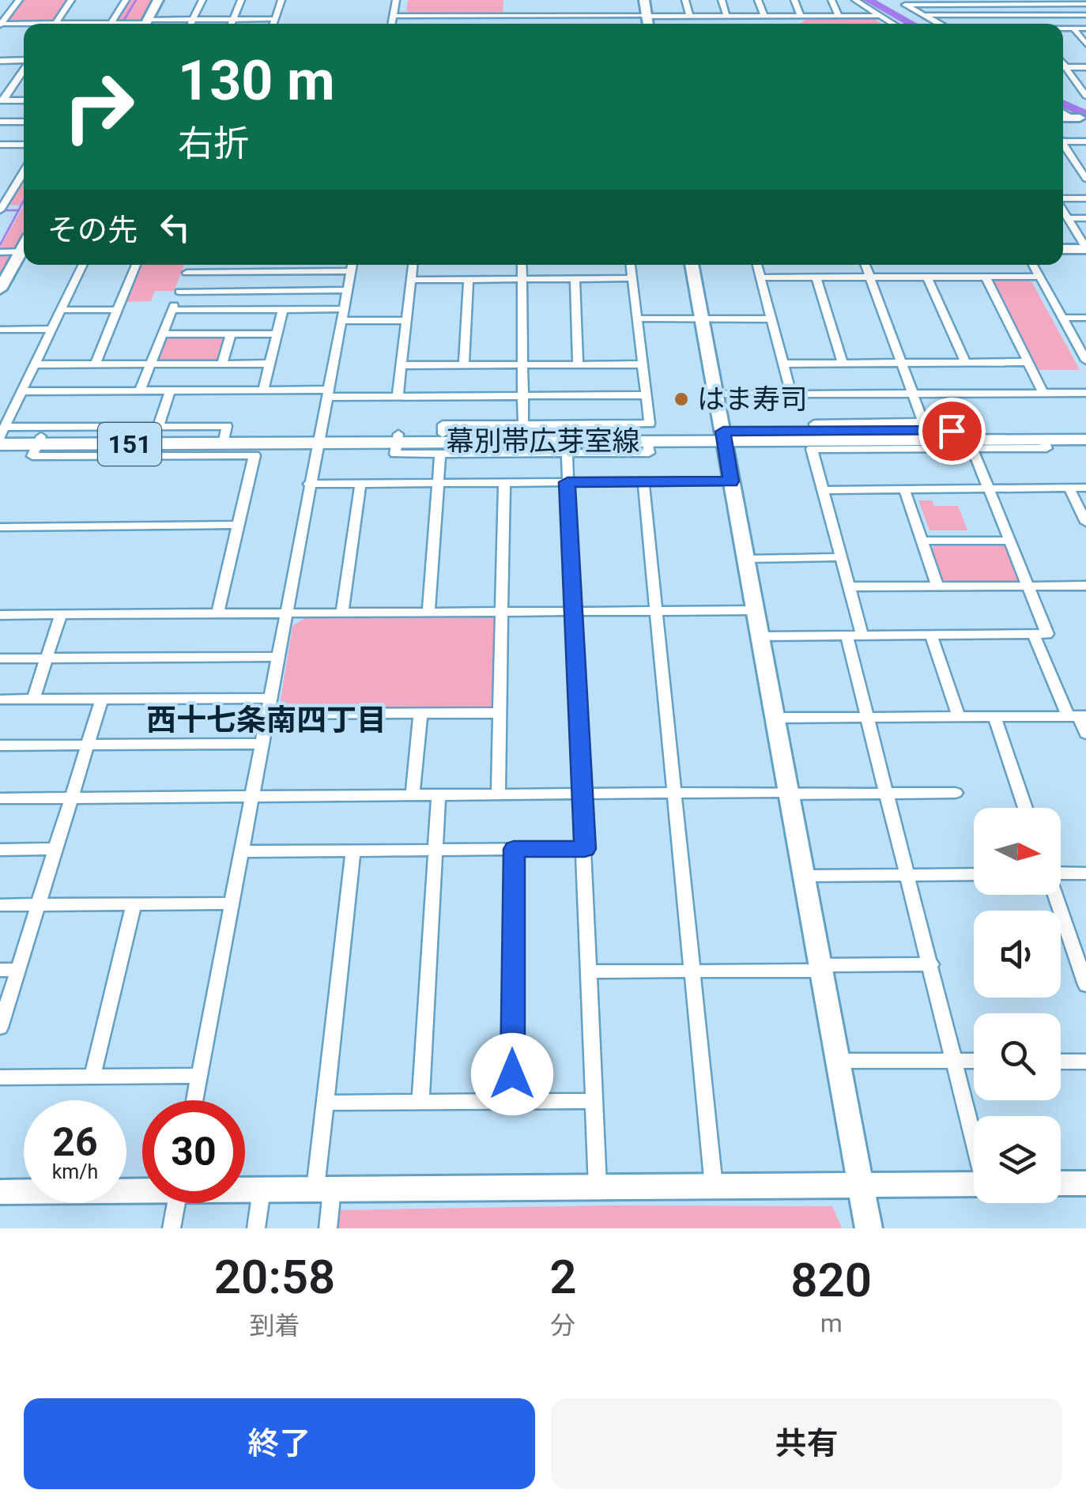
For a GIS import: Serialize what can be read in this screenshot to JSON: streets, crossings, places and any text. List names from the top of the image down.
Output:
{
  "streets": {
    "main road": ["幕別帯広芽室線", "151"]
  },
  "districts": ["西十七条南四丁目"],
  "places": ["はま寿司"],
  "north": "right",
  "page": {
    "turn": ["130 m", "右折"],
    "then": "その先",
    "speed": "26 km/h",
    "limit": "30",
    "eta": [
      "20:58",
      "到着",
      "2",
      "分",
      "820",
      "m"
    ],
    "buttons": ["終了", "共有"]
  }
}
